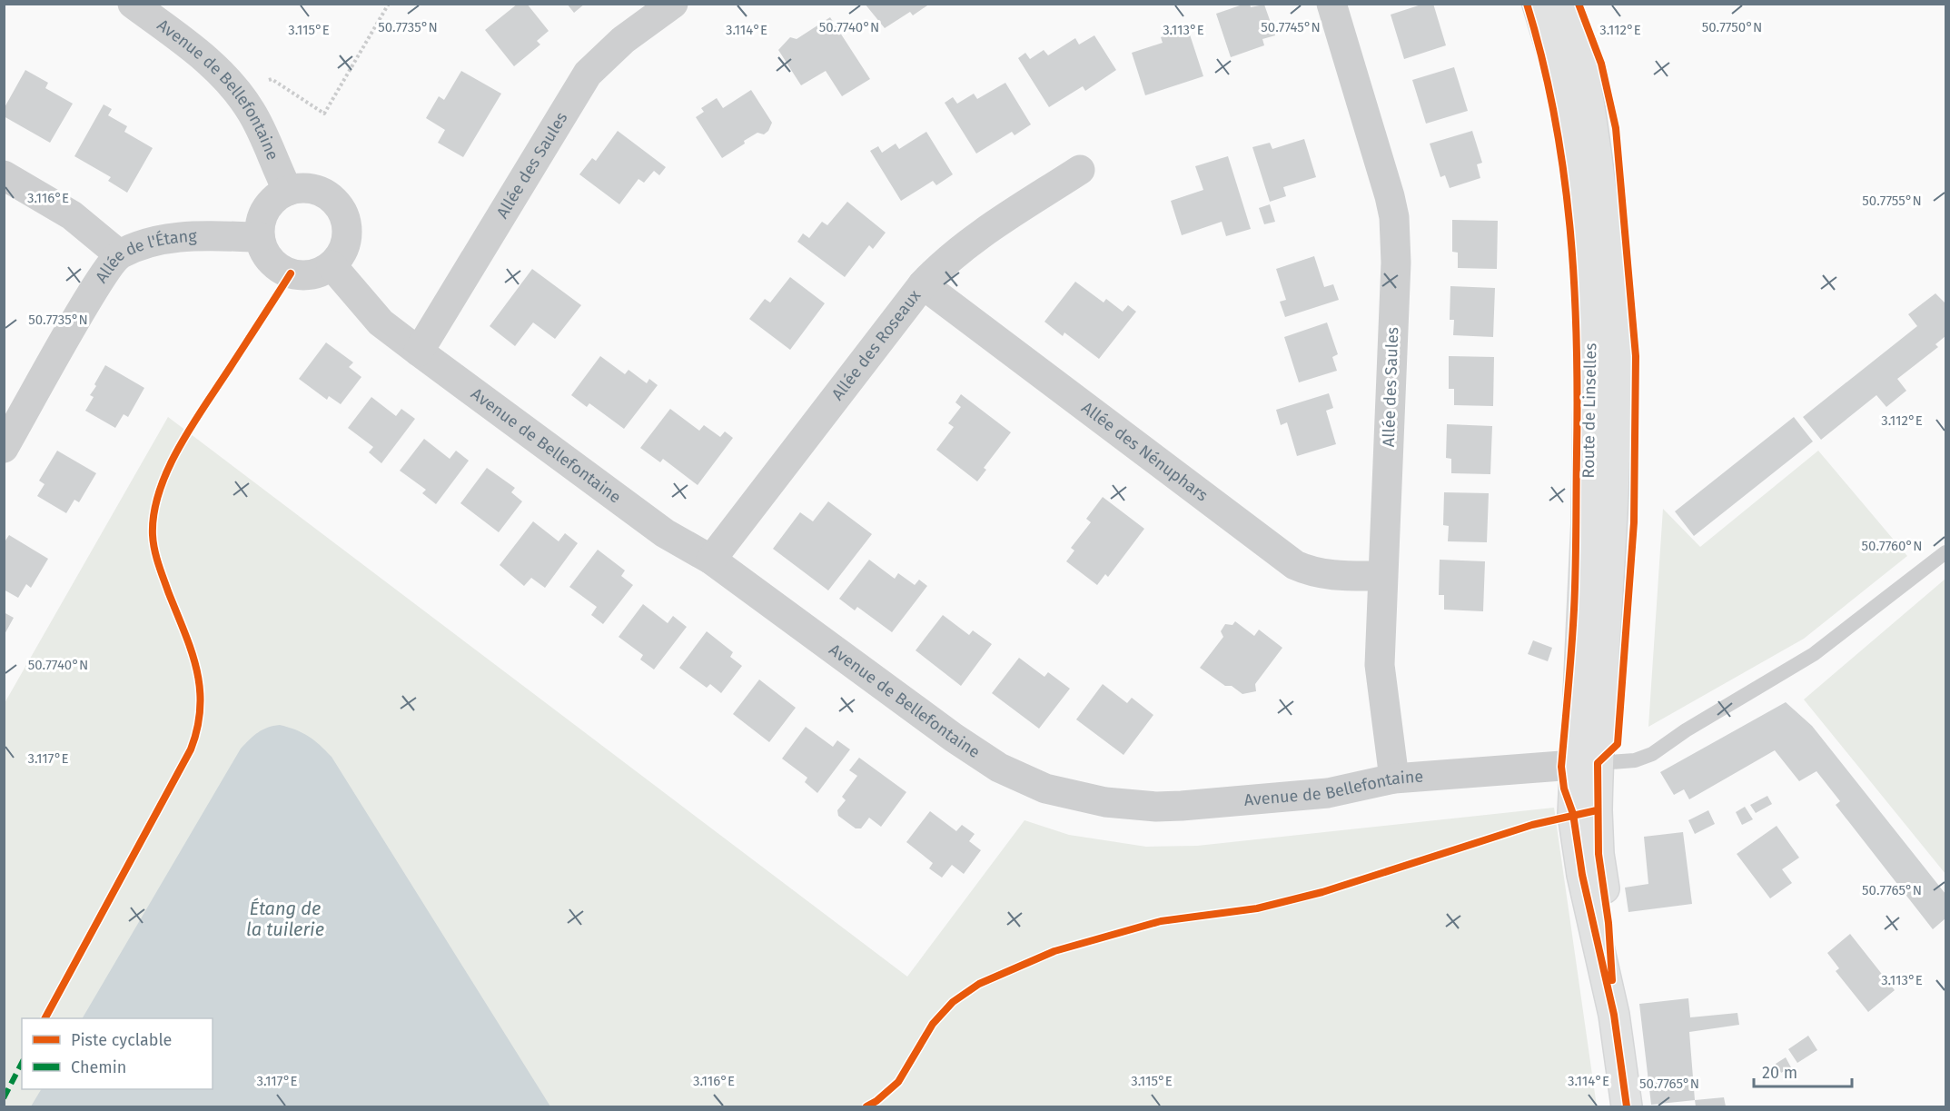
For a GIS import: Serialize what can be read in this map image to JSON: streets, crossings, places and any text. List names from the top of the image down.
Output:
{
  "streets": {
    "street": [
      "Avenue de Bellefontaine",
      "Allée des Saules",
      "Allée de l'Étang",
      "Allée des Roseaux",
      "Route de Linselles",
      "Allée des Nénuphars"
    ]
  },
  "crossings": [
    ["Avenue de Bellefontaine", "Allée des Saules"],
    ["Avenue de Bellefontaine", "Allée de l'Étang"],
    ["Avenue de Bellefontaine", "Allée des Roseaux"],
    ["Avenue de Bellefontaine", "Route de Linselles"],
    ["Allée des Saules", "Allée des Nénuphars"],
    ["Allée des Roseaux", "Allée des Nénuphars"]
  ],
  "water": ["Étang de la tuilerie"],
  "legend": ["Piste cyclable", "Chemin"],
  "scale_bar": "20 m",
  "coordinates": [
    "50.7735°N",
    "50.7740°N",
    "50.7745°N",
    "50.7750°N",
    "3.115°E",
    "3.114°E",
    "3.113°E",
    "3.112°E",
    "3.116°E",
    "50.7755°N",
    "50.7760°N",
    "3.117°E",
    "50.7765°N"
  ]
}
